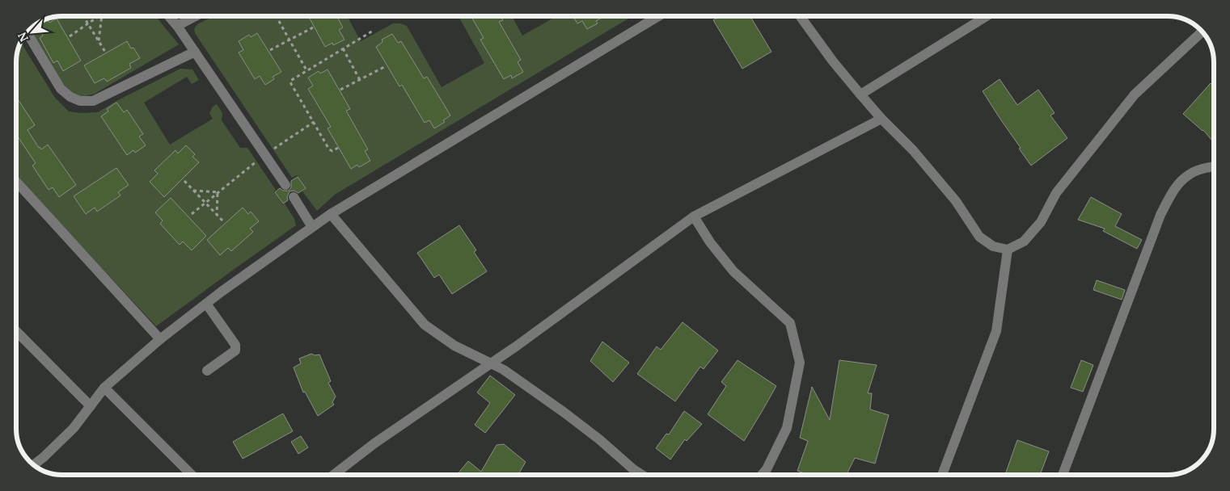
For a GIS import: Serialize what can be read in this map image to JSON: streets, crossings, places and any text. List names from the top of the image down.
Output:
{
  "north": "bottom left"
}
